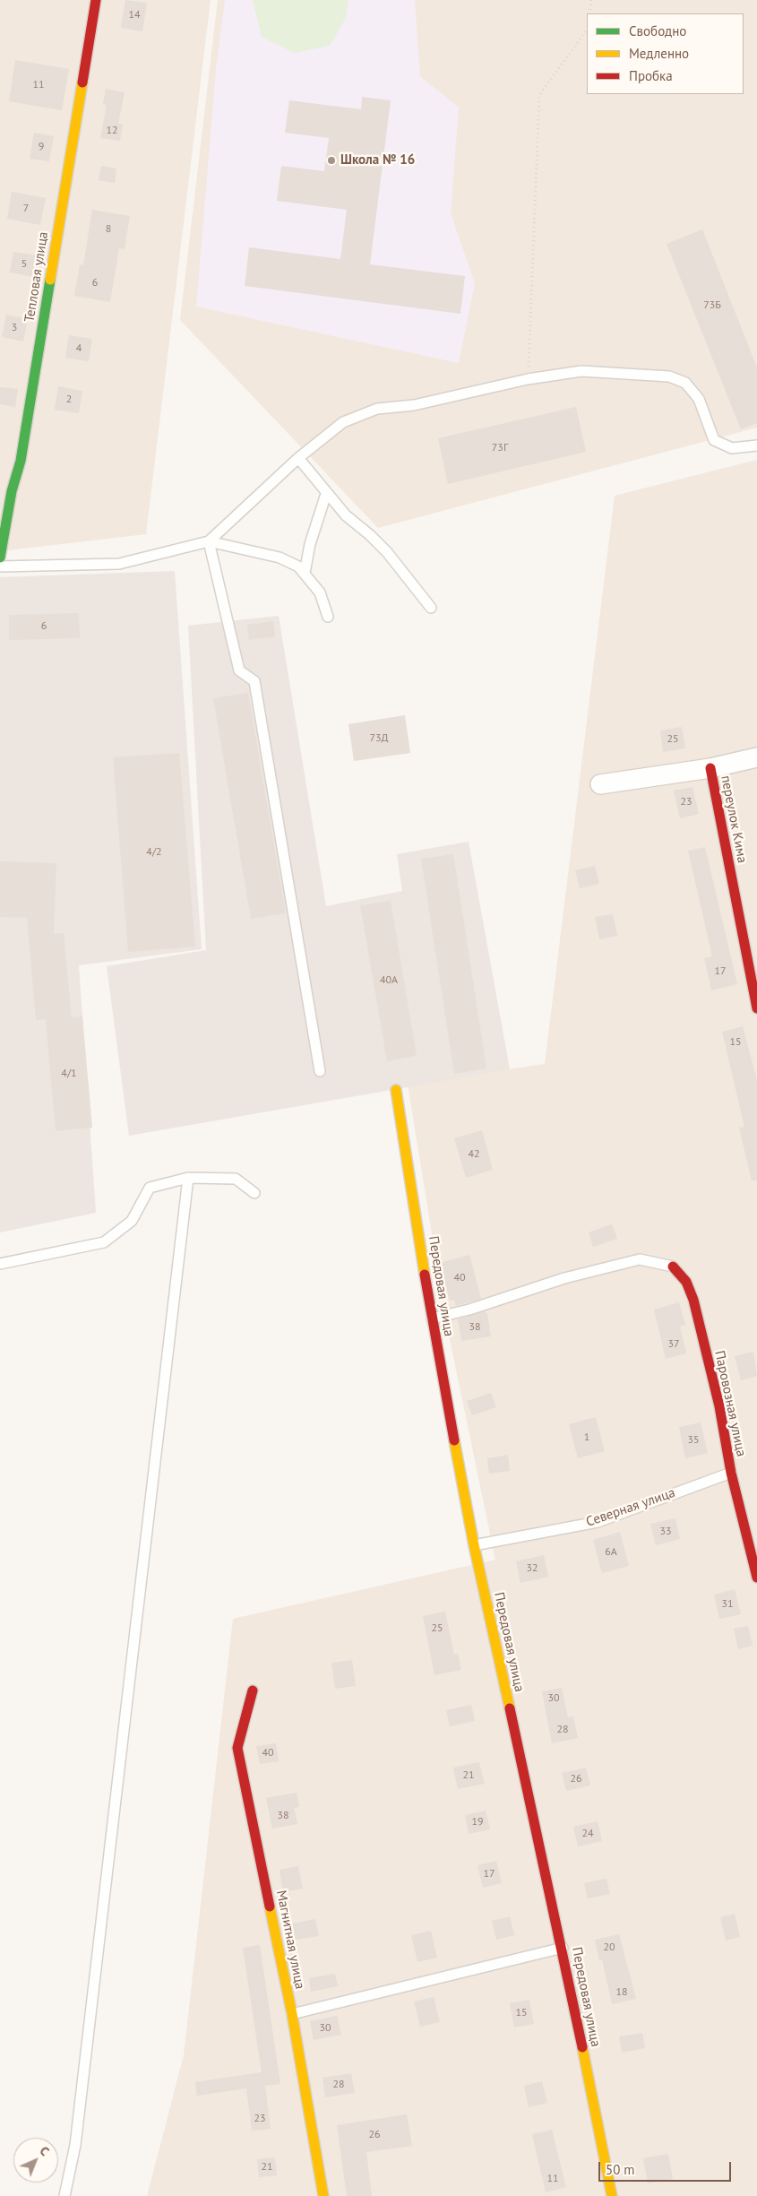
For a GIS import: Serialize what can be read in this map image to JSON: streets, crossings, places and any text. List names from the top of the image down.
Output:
{
  "streets": {
    "street": [
      "Тепловая улица",
      "переулок Кима",
      "Передовая улица",
      "Паровозная улица",
      "Магнитная улица"
    ],
    "lane": ["Северная улица"]
  },
  "crossings": [
    ["Передовая улица", "Северная улица"],
    ["Паровозная улица", "Северная улица"]
  ],
  "places": ["Школа № 16"],
  "house_numbers": [
    "14",
    "11",
    "12",
    "9",
    "7",
    "8",
    "5",
    "6",
    "73Б",
    "3",
    "4",
    "2",
    "73Г",
    "6",
    "73Д",
    "25",
    "23",
    "4/2",
    "17",
    "40А",
    "15",
    "4/1",
    "42",
    "40",
    "38",
    "37",
    "1",
    "35",
    "33",
    "6А",
    "32",
    "31",
    "25",
    "30",
    "28",
    "40",
    "21",
    "26",
    "38",
    "19",
    "24",
    "17",
    "20",
    "18",
    "15",
    "30",
    "28",
    "23",
    "26",
    "21",
    "11"
  ],
  "legend": ["Свободно", "Медленно", "Пробка"],
  "scale_bar": "50 m",
  "north": "top right"
}
